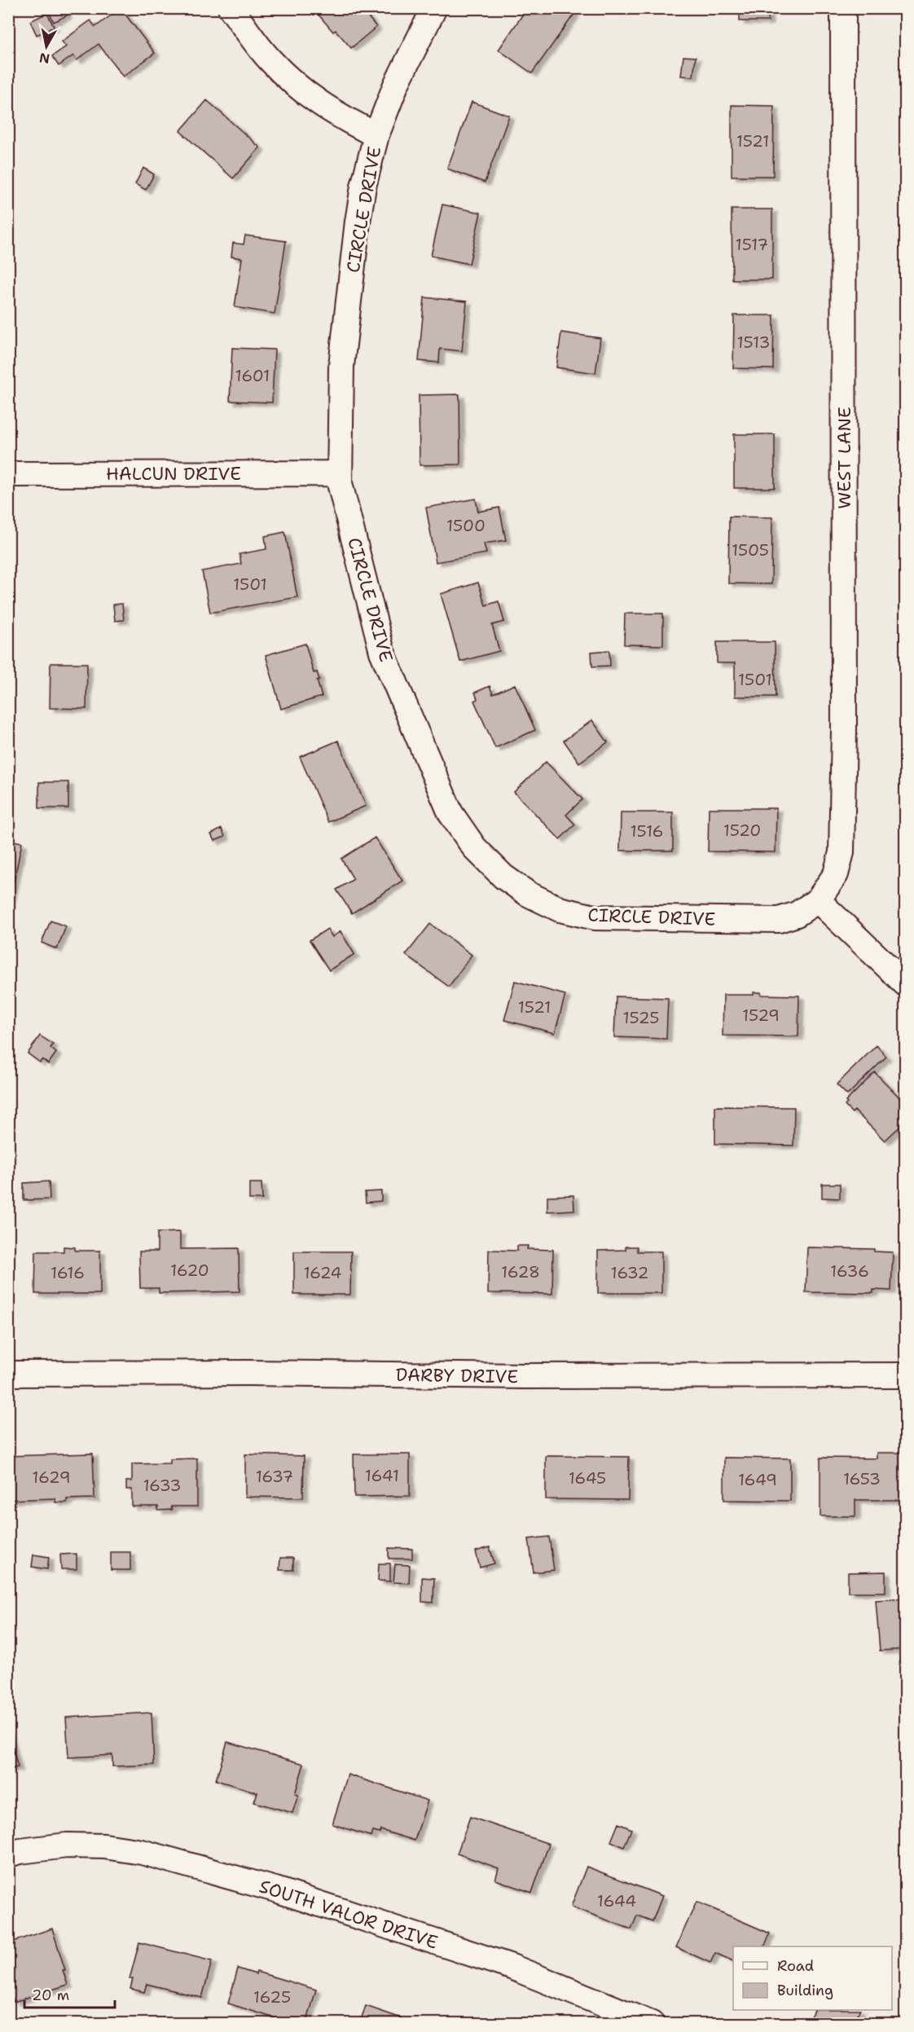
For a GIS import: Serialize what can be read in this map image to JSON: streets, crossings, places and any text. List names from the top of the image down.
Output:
{
  "streets": {
    "street": [
      "CIRCLE DRIVE",
      "WEST LANE",
      "HALCUN DRIVE",
      "DARBY DRIVE",
      "SOUTH VALOR DRIVE"
    ]
  },
  "crossings": [
    ["CIRCLE DRIVE", "WEST LANE"],
    ["CIRCLE DRIVE", "HALCUN DRIVE"]
  ],
  "house_numbers": [
    "1521",
    "1517",
    "1513",
    "1601",
    "1500",
    "1505",
    "1501",
    "1501",
    "1520",
    "1516",
    "1521",
    "1529",
    "1525",
    "1620",
    "1636",
    "1628",
    "1616",
    "1624",
    "1632",
    "1641",
    "1637",
    "1629",
    "1645",
    "1653",
    "1649",
    "1633",
    "1644",
    "1625"
  ],
  "legend": ["Road", "Building"],
  "scale_bar": "20 m",
  "north": "bottom"
}
